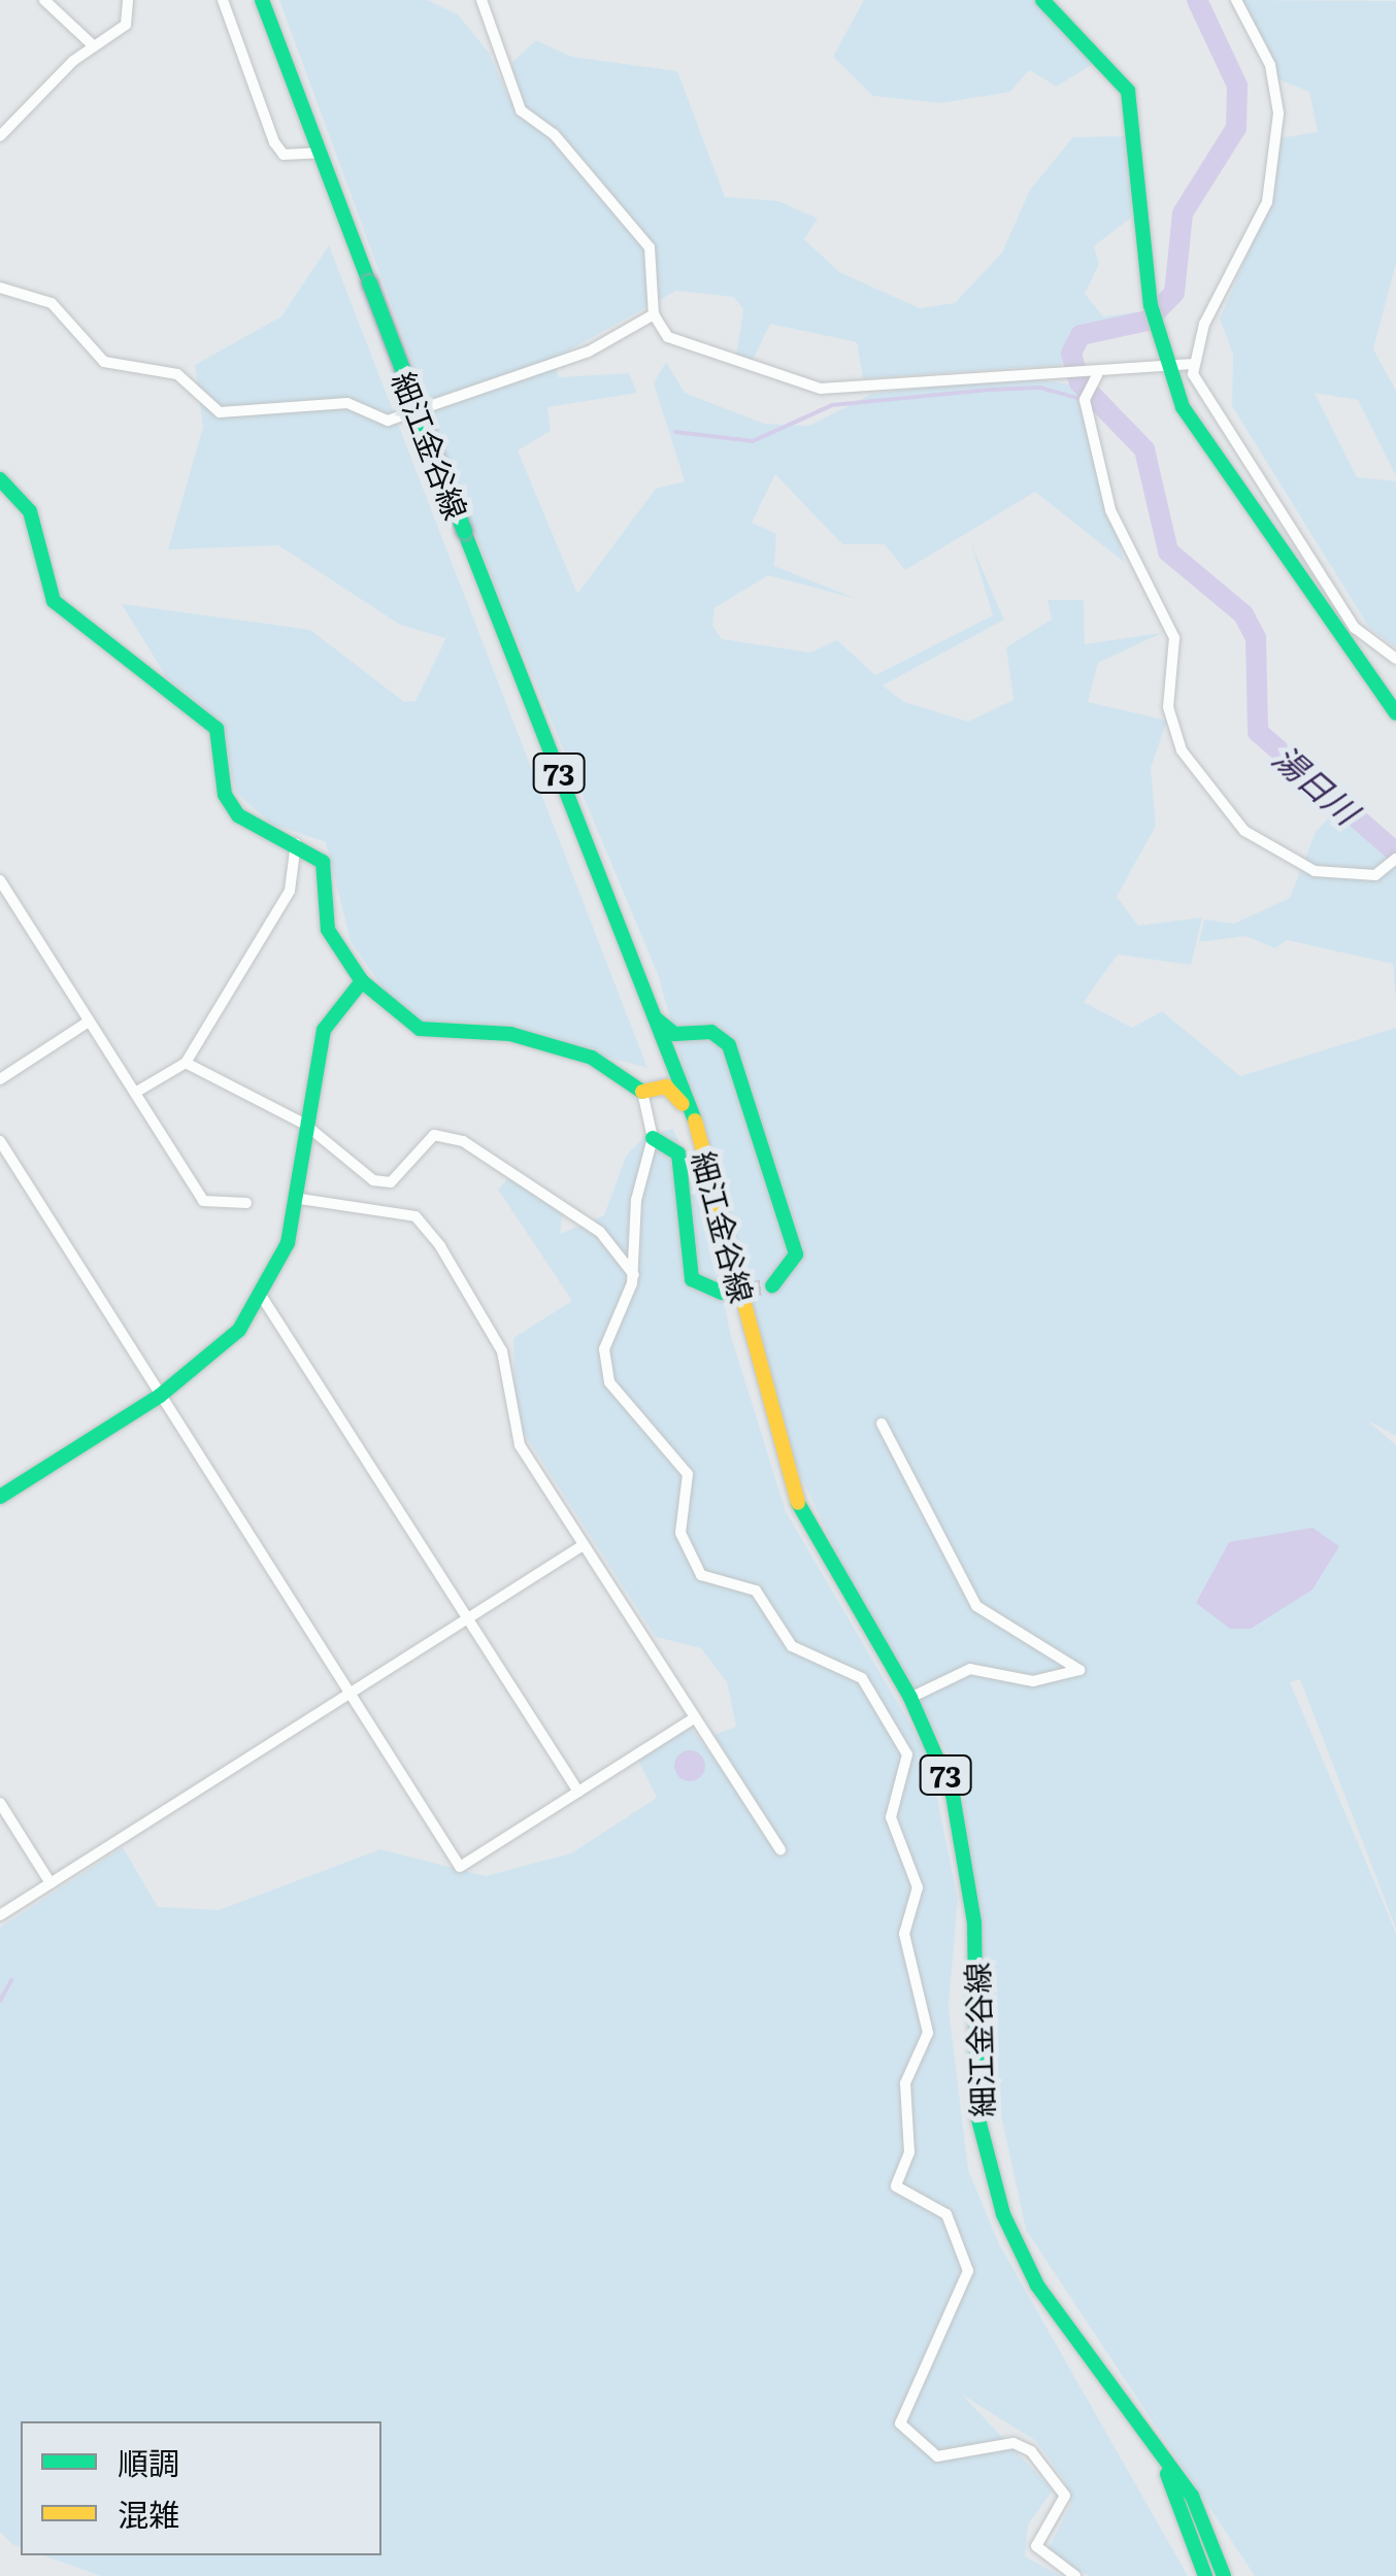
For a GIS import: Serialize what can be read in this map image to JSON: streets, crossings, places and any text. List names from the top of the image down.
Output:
{
  "streets": {
    "main road": ["細江金谷線", "73"]
  },
  "water": ["湯日川"],
  "legend": ["順調", "混雑"]
}
